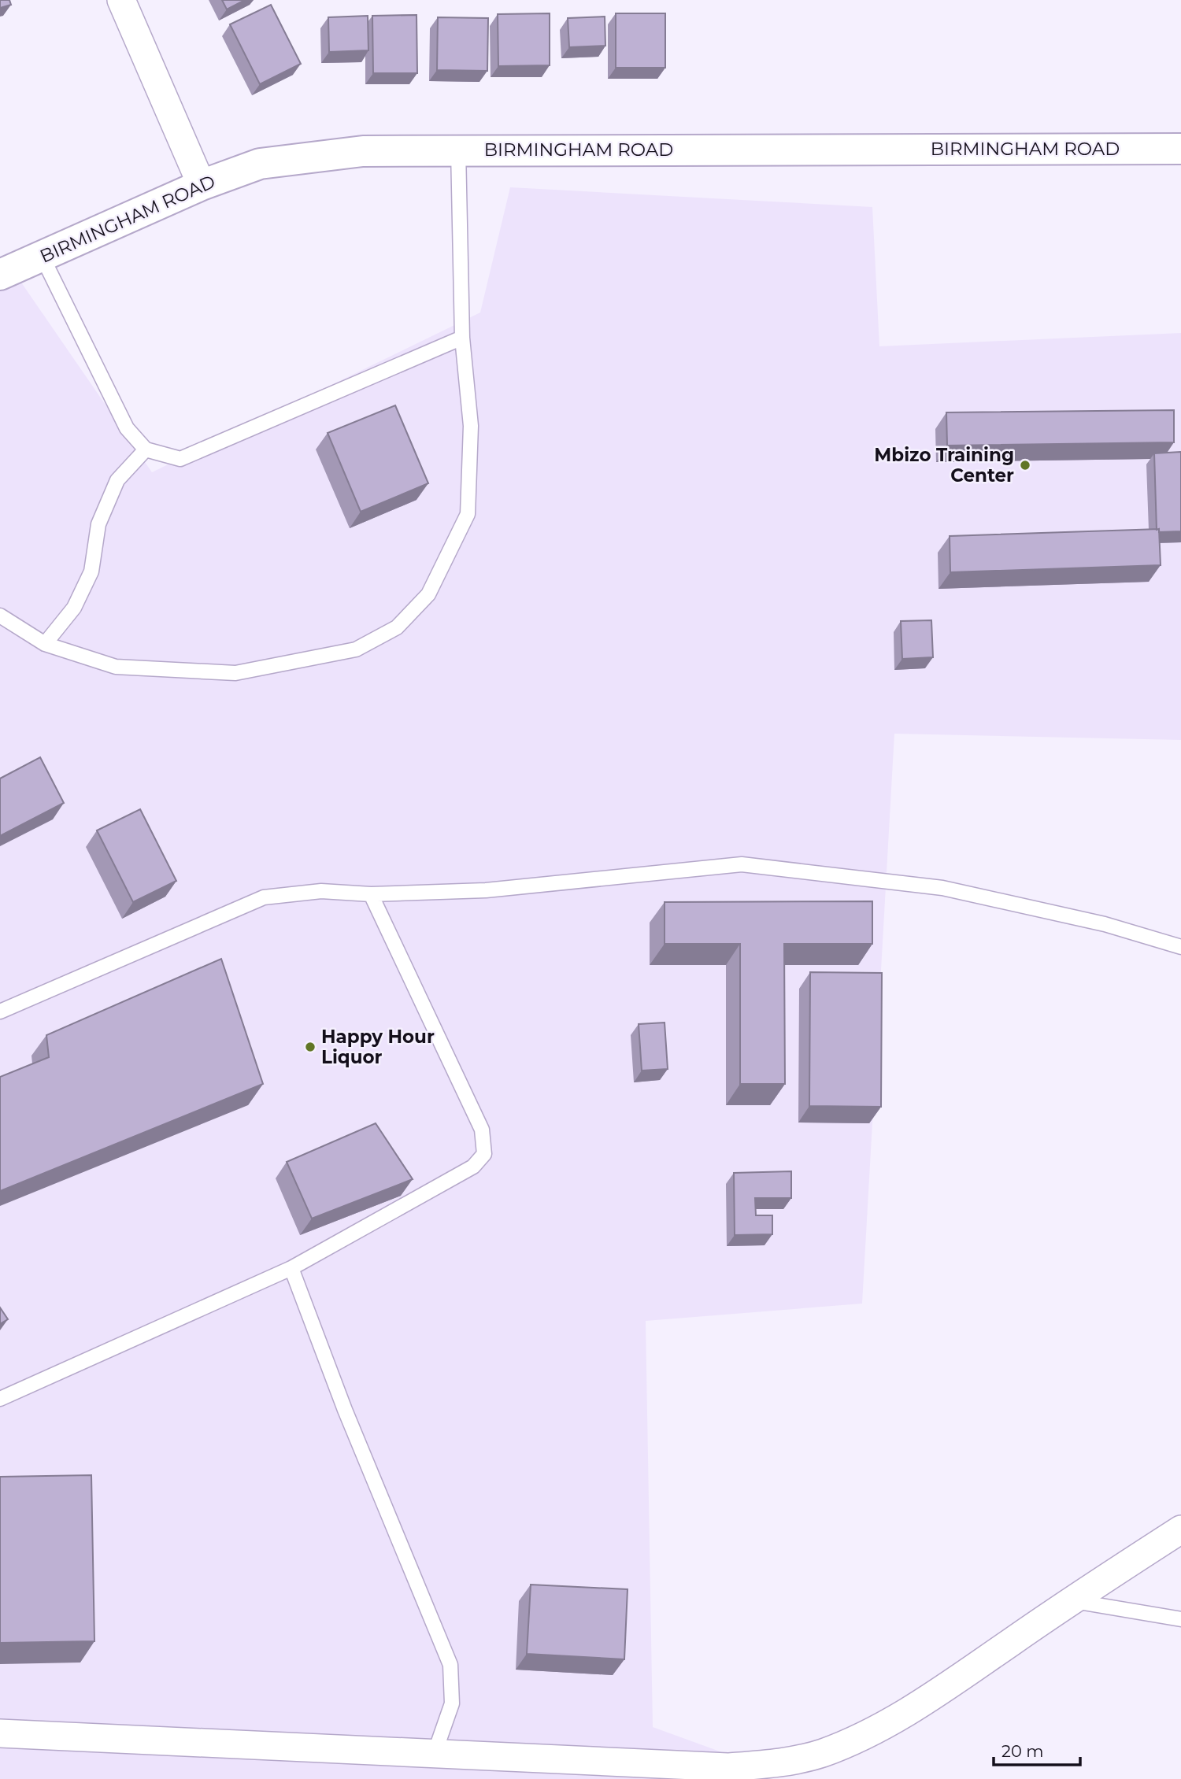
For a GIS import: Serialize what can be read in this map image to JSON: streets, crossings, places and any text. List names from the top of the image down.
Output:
{
  "streets": {
    "street": ["BIRMINGHAM ROAD"]
  },
  "places": ["Mbizo Training Center", "Happy Hour Liquor"],
  "scale_bar": "20 m"
}
